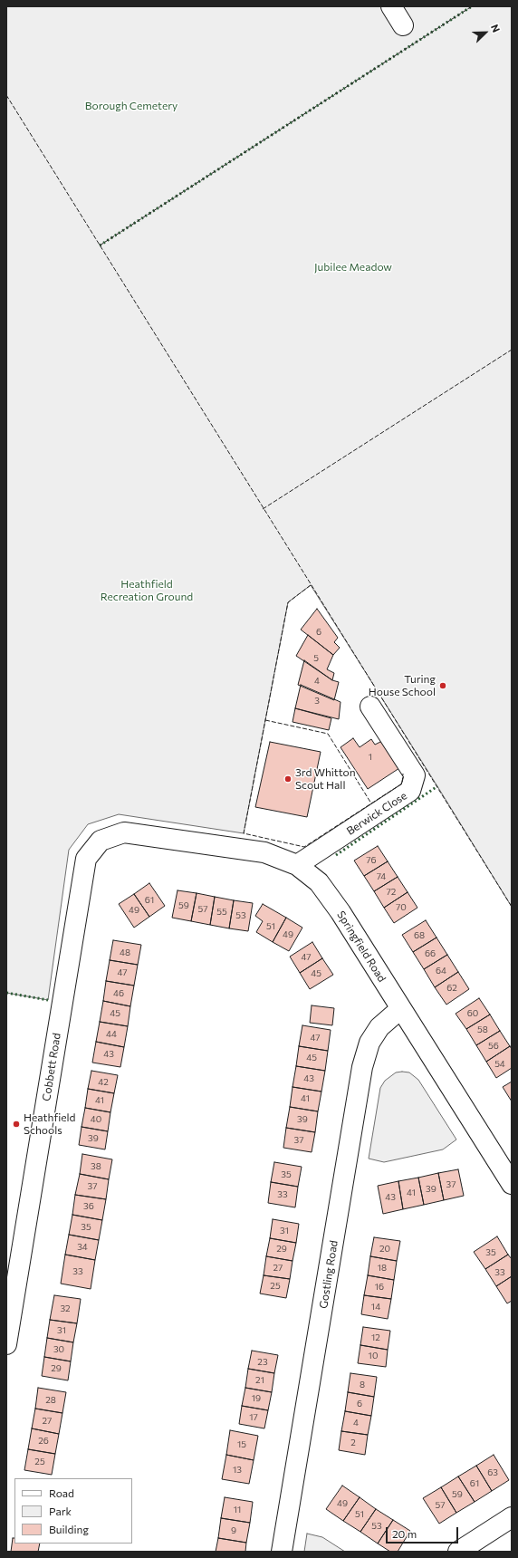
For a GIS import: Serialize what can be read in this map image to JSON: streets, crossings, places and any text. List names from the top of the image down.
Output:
{
  "streets": {
    "street": [
      "Berwick Close",
      "Springfield Road",
      "Cobbett Road",
      "Gostling Road"
    ]
  },
  "crossings": [
    ["Berwick Close", "Springfield Road"],
    ["Springfield Road", "Cobbett Road"],
    ["Springfield Road", "Gostling Road"]
  ],
  "parks": ["Borough Cemetery", "Jubilee Meadow", "Heathfield Recreation Ground"],
  "places": ["Turing House School", "3rd Whitton Scout Hall", "Heathfield Schools"],
  "house_numbers": [
    "6",
    "5",
    "4",
    "3",
    "1",
    "76",
    "74",
    "72",
    "61",
    "59",
    "70",
    "57",
    "49",
    "55",
    "53",
    "51",
    "49",
    "68",
    "48",
    "66",
    "47",
    "64",
    "47",
    "45",
    "62",
    "46",
    "45",
    "60",
    "58",
    "44",
    "47",
    "56",
    "43",
    "45",
    "54",
    "43",
    "42",
    "41",
    "41",
    "40",
    "39",
    "39",
    "37",
    "38",
    "35",
    "37",
    "37",
    "39",
    "41",
    "33",
    "43",
    "36",
    "35",
    "31",
    "34",
    "29",
    "20",
    "35",
    "27",
    "18",
    "33",
    "33",
    "25",
    "16",
    "14",
    "32",
    "31",
    "12",
    "30",
    "10",
    "23",
    "29",
    "21",
    "8",
    "19",
    "28",
    "6",
    "17",
    "27",
    "4",
    "26",
    "2",
    "15",
    "25",
    "13",
    "63",
    "61",
    "59",
    "49",
    "57",
    "11",
    "51",
    "53",
    "9"
  ],
  "legend": ["Road", "Park", "Building"],
  "scale_bar": "20 m",
  "north": "top right"
}
